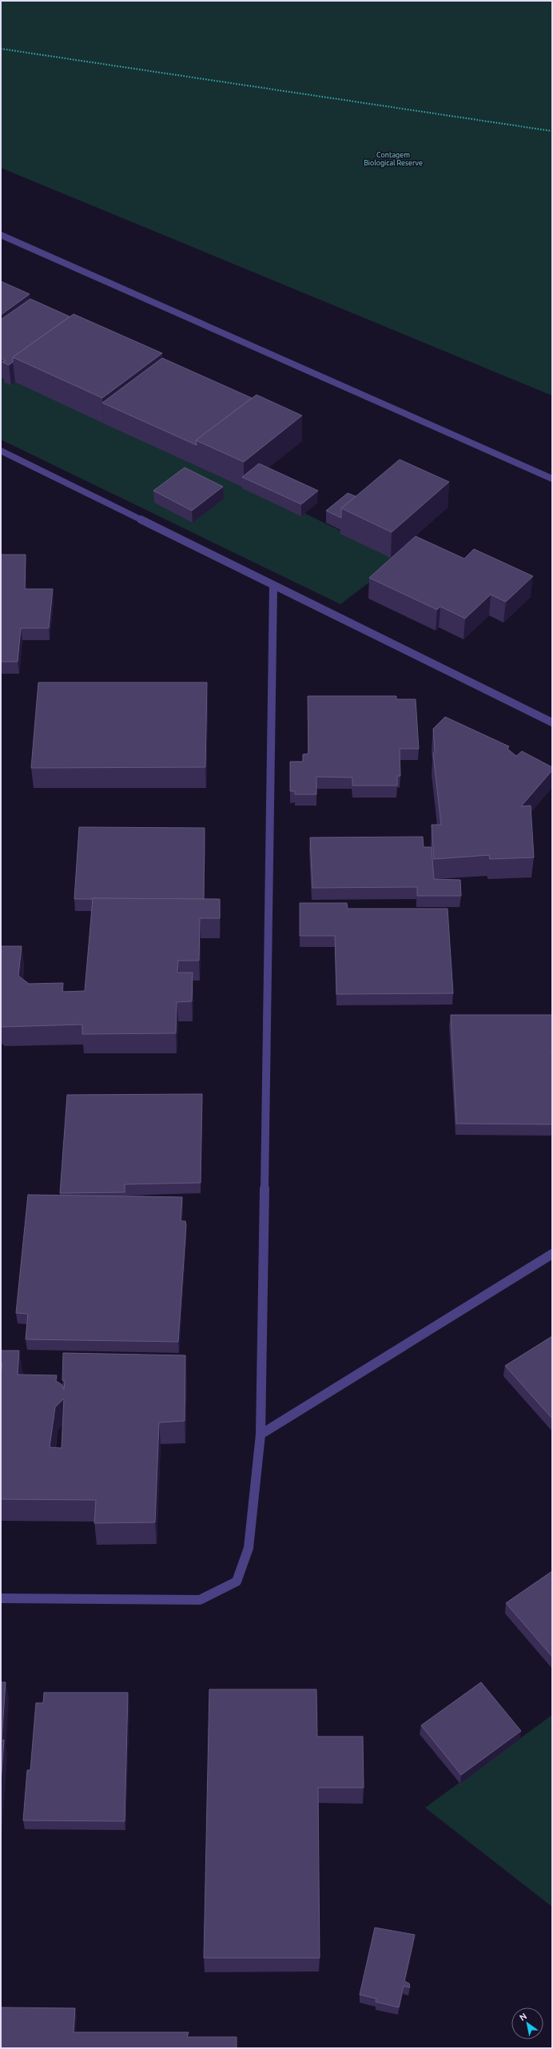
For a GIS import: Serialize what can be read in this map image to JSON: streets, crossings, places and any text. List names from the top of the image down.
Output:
{
  "parks": ["Contagem Biological Reserve"],
  "north": "top left"
}
